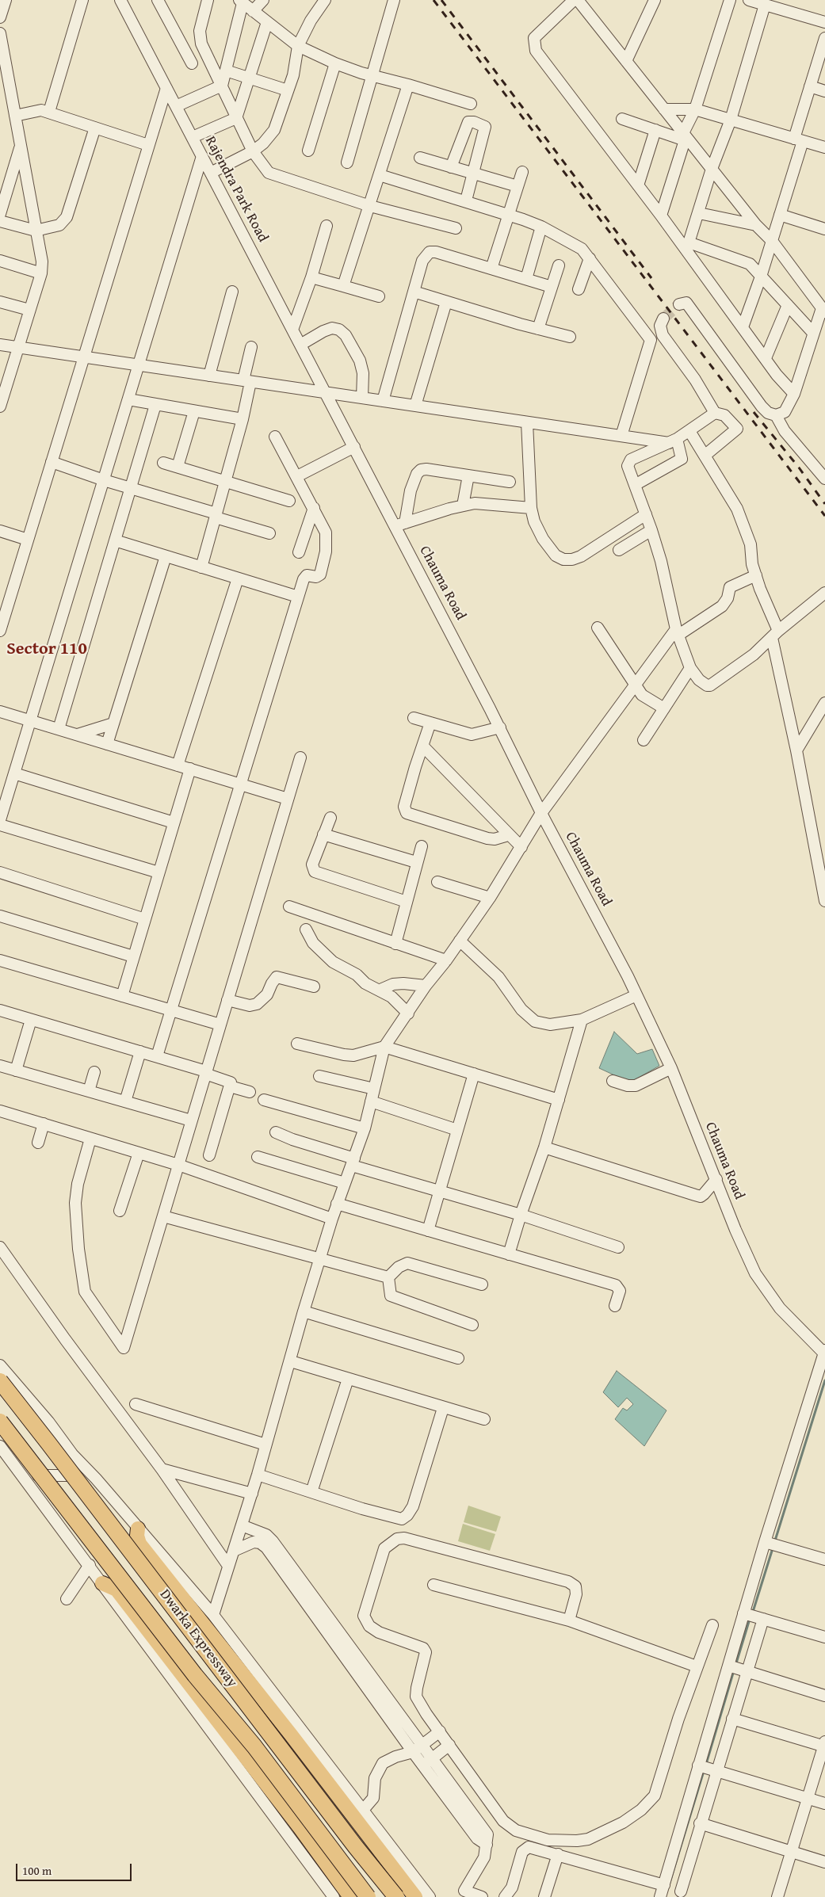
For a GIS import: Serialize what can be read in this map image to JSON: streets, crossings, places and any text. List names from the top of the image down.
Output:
{
  "streets": {
    "highway": ["Dwarka Expressway"],
    "street": ["Rajendra Park Road", "Chauma Road"]
  },
  "crossings": [
    ["Rajendra Park Road", "Chauma Road"]
  ],
  "districts": ["Sector 110"],
  "scale_bar": "100 m"
}
